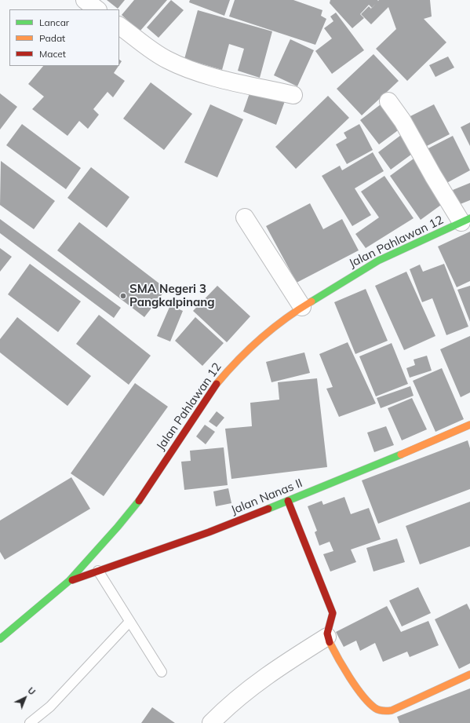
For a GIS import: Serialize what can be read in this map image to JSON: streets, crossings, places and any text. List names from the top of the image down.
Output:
{
  "streets": {
    "street": ["Jalan Pahlawan 12", "Jalan Nanas II"]
  },
  "crossings": [
    ["Jalan Pahlawan 12", "Jalan Nanas II"]
  ],
  "places": ["SMA Negeri 3 Pangkalpinang"],
  "legend": ["Lancar", "Padat", "Macet"],
  "north": "top right"
}
